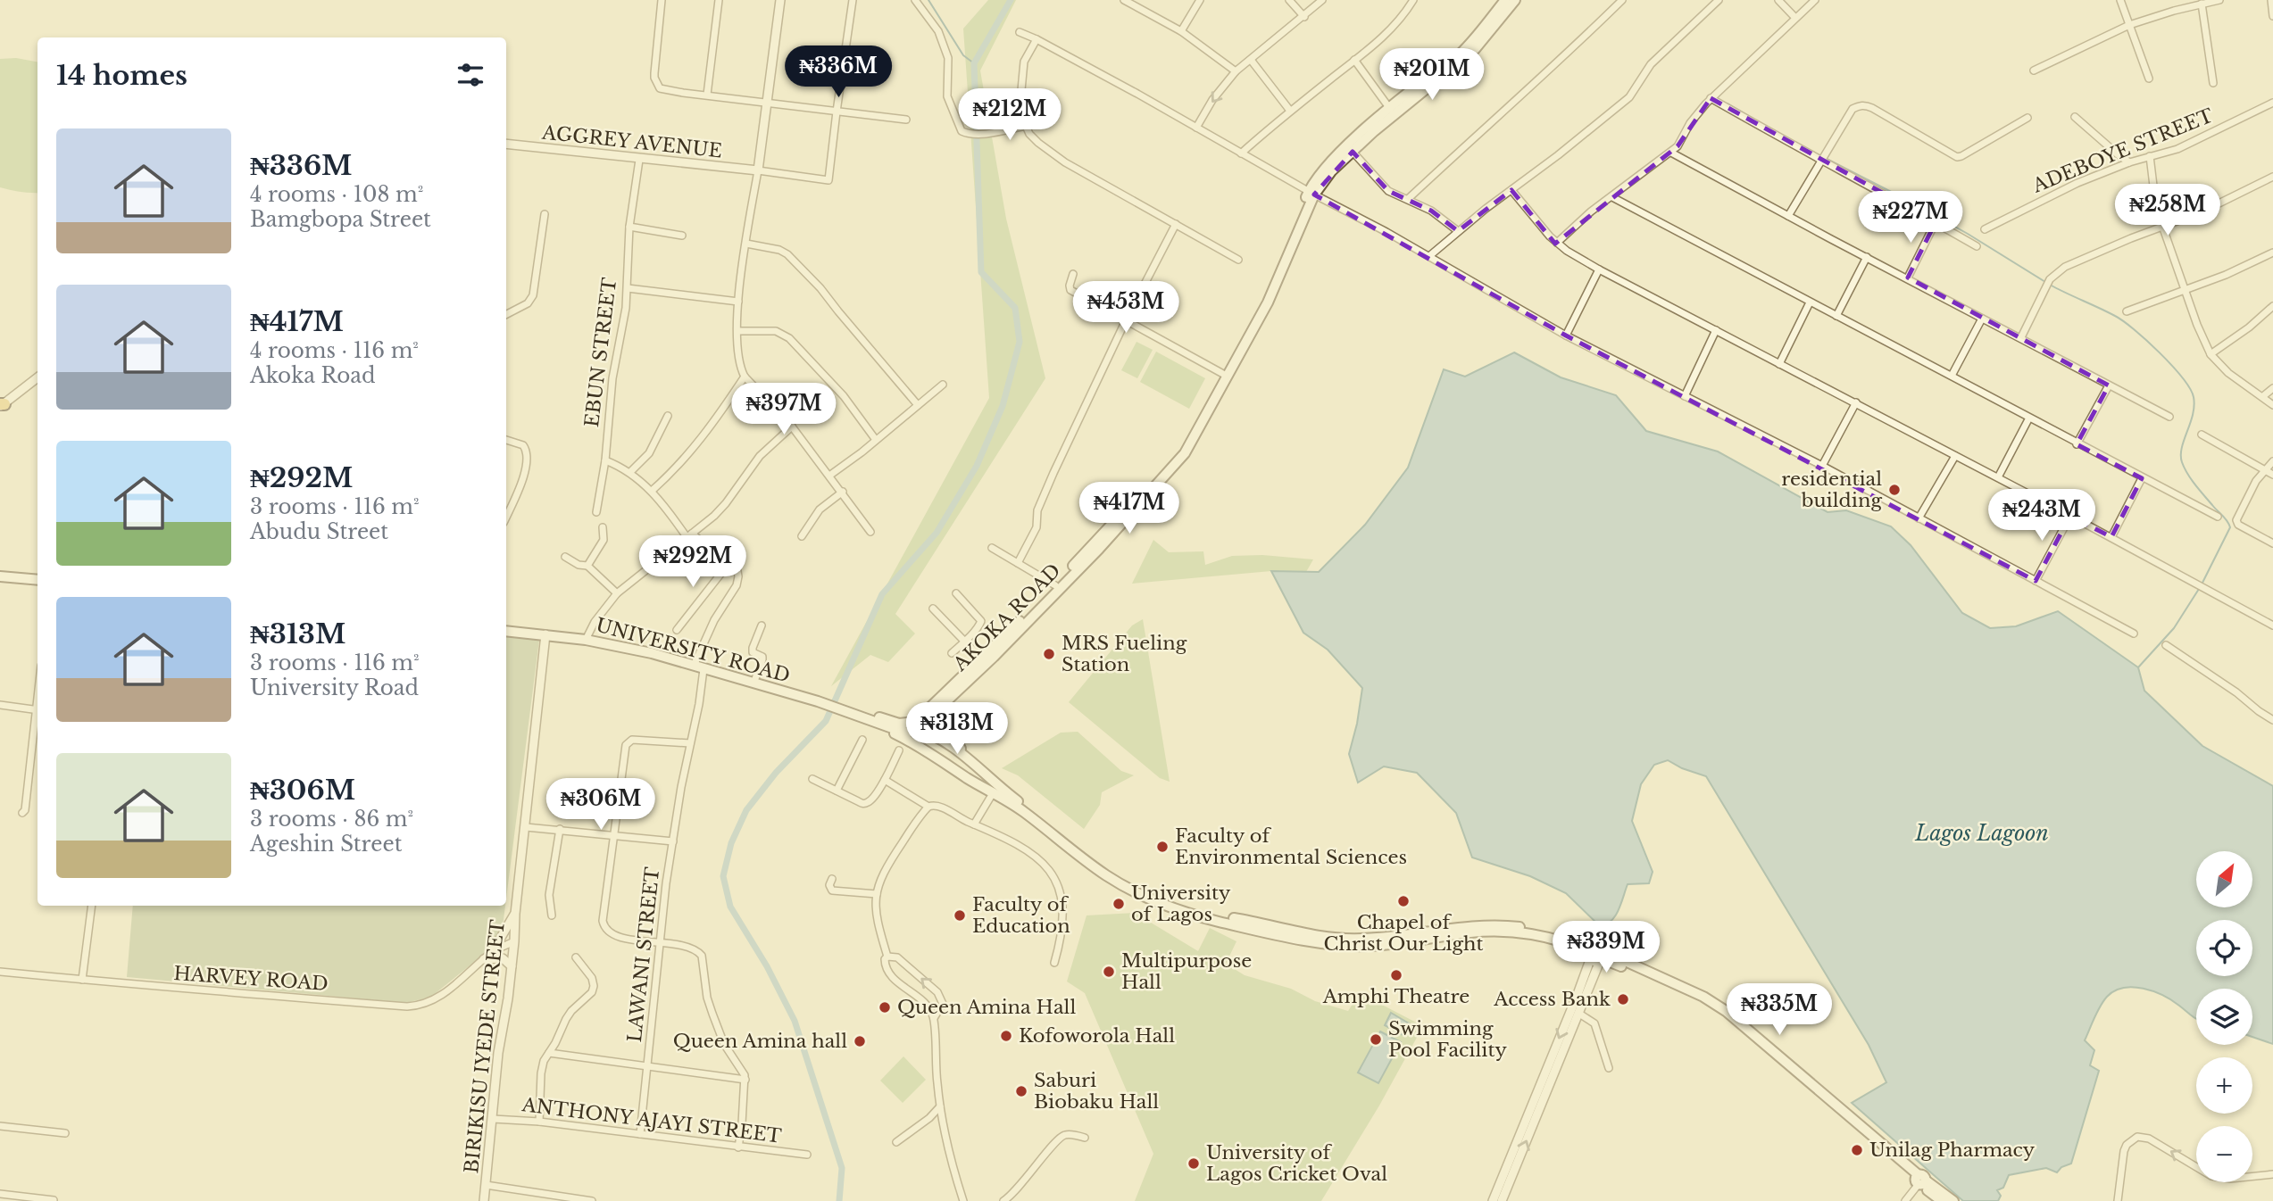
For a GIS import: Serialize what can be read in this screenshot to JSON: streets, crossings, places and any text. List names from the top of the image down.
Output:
{
  "streets": {
    "main road": ["AKOKA ROAD", "UNIVERSITY ROAD"],
    "street": [
      "AGGREY AVENUE",
      "ADEBOYE STREET",
      "EBUN STREET",
      "LAWANI STREET",
      "HARVEY ROAD",
      "BIRIKISU IYEDE STREET",
      "ANTHONY AJAYI STREET"
    ]
  },
  "crossings": [
    ["AGGREY AVENUE", "EBUN STREET"],
    ["UNIVERSITY ROAD", "LAWANI STREET"],
    ["UNIVERSITY ROAD", "BIRIKISU IYEDE STREET"],
    ["LAWANI STREET", "ANTHONY AJAYI STREET"],
    ["HARVEY ROAD", "BIRIKISU IYEDE STREET"],
    ["BIRIKISU IYEDE STREET", "ANTHONY AJAYI STREET"]
  ],
  "water": ["Lagos Lagoon"],
  "places": [
    "residential building",
    "MRS Fueling Station",
    "Faculty of Environmental Sciences",
    "Chapel of Christ Our Light",
    "University of Lagos",
    "Faculty of Education",
    "Multipurpose Hall",
    "Amphi Theatre",
    "Access Bank",
    "Queen Amina Hall",
    "Kofoworola Hall",
    "Swimming Pool Facility",
    "Queen Amina hall",
    "Saburi Biobaku Hall",
    "Unilag Pharmacy",
    "University of Lagos Cricket Oval"
  ],
  "north": "top right",
  "page": {
    "heading": "14 homes",
    "price": [
      "₦336M",
      "₦201M",
      "₦212M",
      "₦258M",
      "₦227M",
      "₦453M",
      "₦397M",
      "₦417M",
      "₦243M",
      "₦292M",
      "₦313M",
      "₦306M",
      "₦339M",
      "₦335M"
    ],
    "list": [
      {
        "name": "₦336M",
        "note": "4 rooms · 108 m² · Bamgbopa Street"
      },
      {
        "name": "₦417M",
        "note": "4 rooms · 116 m² · Akoka Road"
      },
      {
        "name": "₦292M",
        "note": "3 rooms · 116 m² · Abudu Street"
      },
      {
        "name": "₦313M",
        "note": "3 rooms · 116 m² · University Road"
      },
      {
        "name": "₦306M",
        "note": "3 rooms · 86 m² · Ageshin Street"
      }
    ],
    "map_buttons": ["+", "−"]
  }
}
